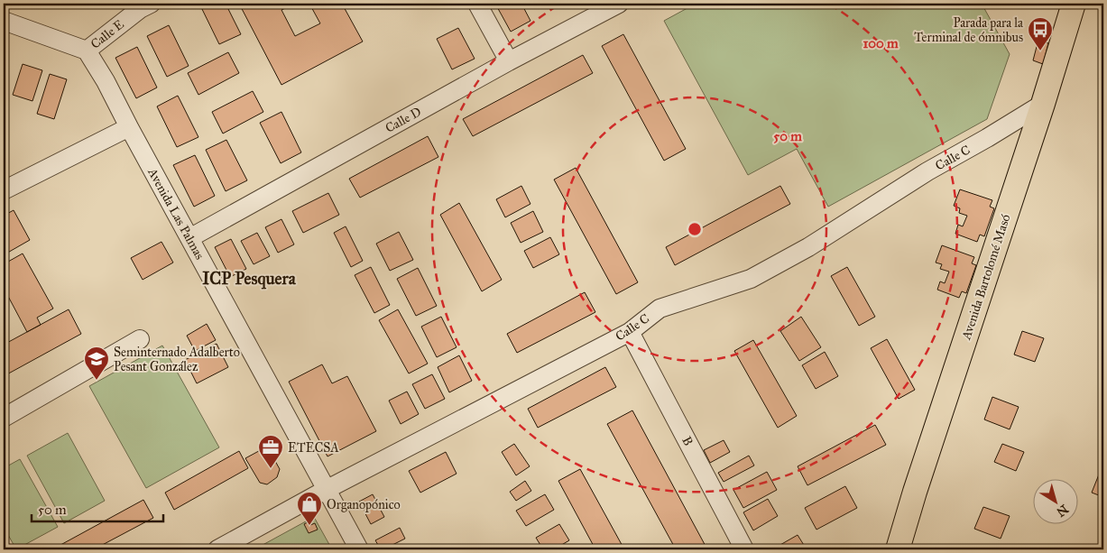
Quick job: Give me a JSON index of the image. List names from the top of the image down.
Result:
{
  "streets": {
    "main road": ["Avenida Bartolomé Masó"],
    "street": [
      "Calle E",
      "Calle D",
      "Calle C",
      "Avenida Las Palmas",
      "B"
    ]
  },
  "crossings": [
    ["Calle E", "Avenida Las Palmas"],
    ["Calle D", "Avenida Las Palmas"],
    ["Calle C", "Avenida Las Palmas"],
    ["Calle C", "Avenida Bartolomé Masó"],
    ["Calle C", "B"]
  ],
  "districts": ["ICP Pesquera"],
  "places": {
    "bus stop": ["Parada para la Terminal de ómnibus"],
    "school or university": ["Seminternado Adalberto Pesant González"],
    "office": ["ETECSA"],
    "shop": ["Organopónico"]
  },
  "scale_bar": "50 m",
  "north": "bottom right",
  "rings": ["100 m", "50 m"]
}
